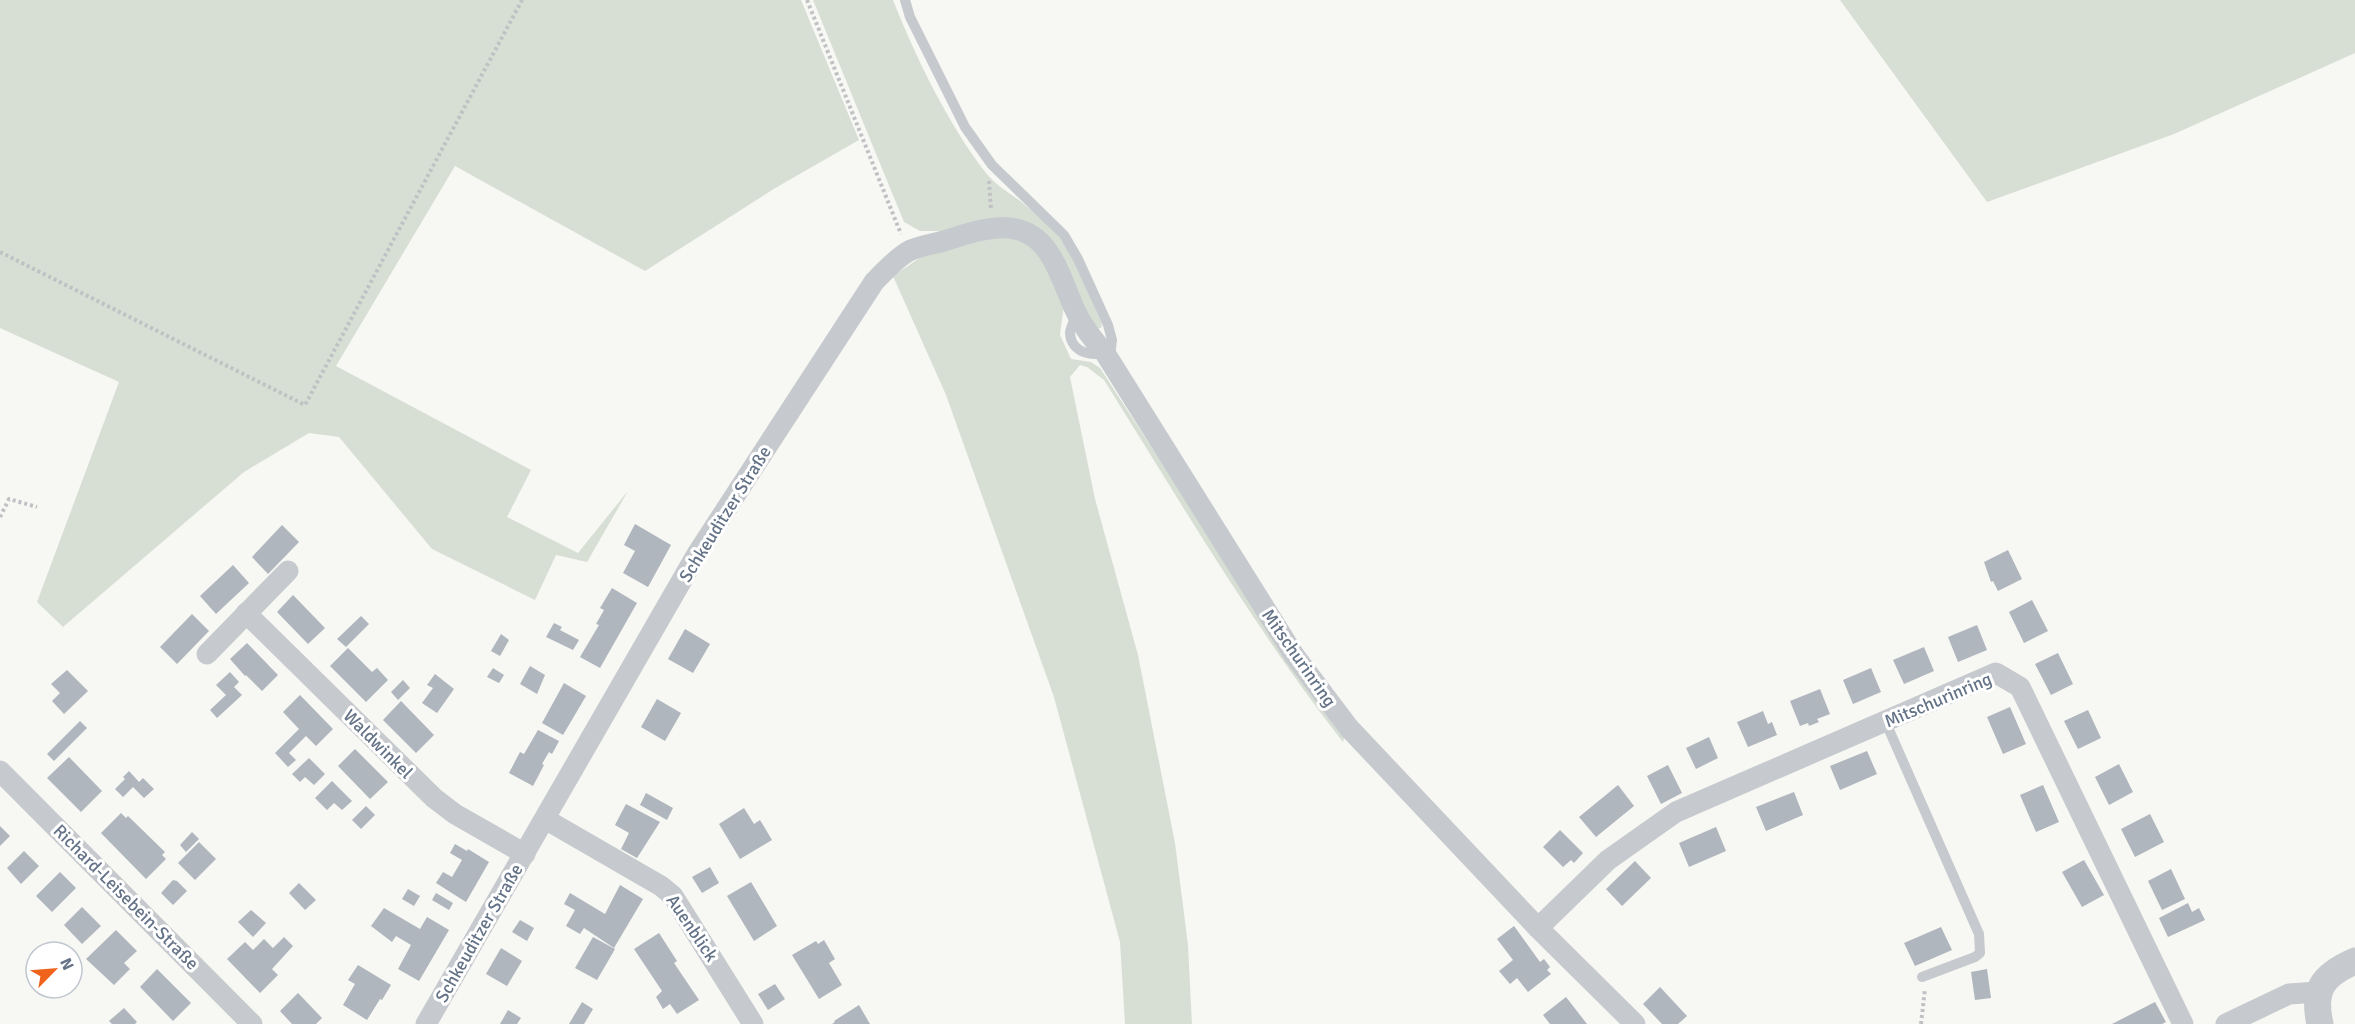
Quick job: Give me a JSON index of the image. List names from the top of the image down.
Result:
{
  "streets": {
    "street": [
      "Schkeuditzer Straße",
      "Mitschurinring",
      "Waldwinkel",
      "Richard-Leisebein-Straße",
      "Auenblick"
    ]
  },
  "crossings": [
    ["Schkeuditzer Straße", "Mitschurinring"],
    ["Schkeuditzer Straße", "Waldwinkel"],
    ["Schkeuditzer Straße", "Auenblick"]
  ],
  "north": "top right"
}
